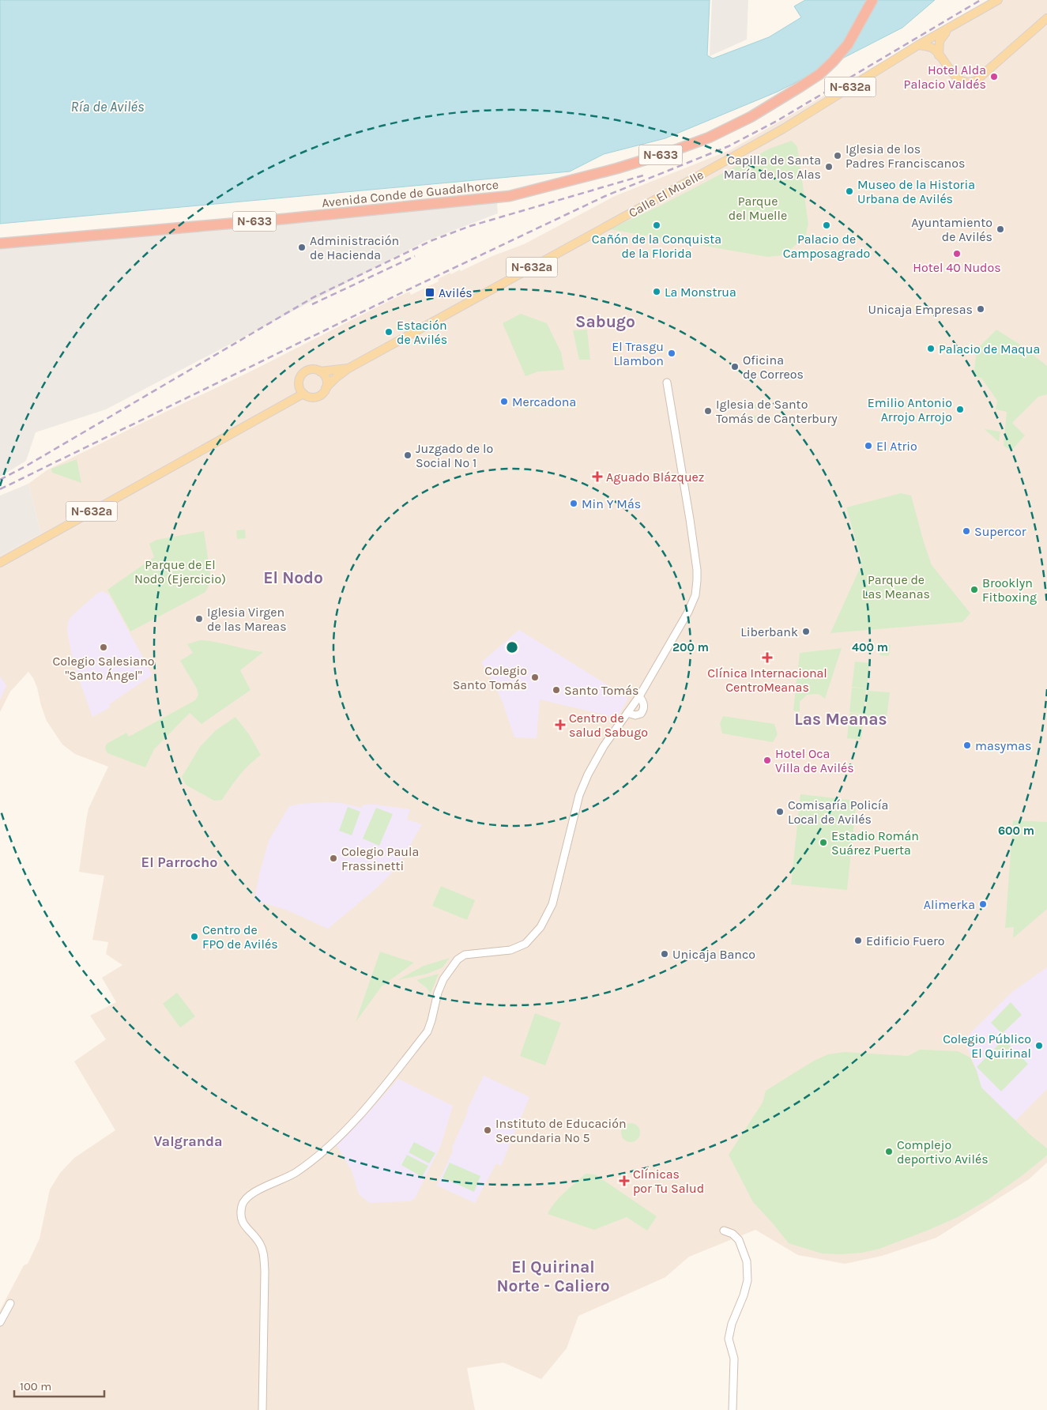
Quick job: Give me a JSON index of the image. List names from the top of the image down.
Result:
{
  "streets": {
    "highway": ["N-633", "Avenida Conde de Guadalhorce"],
    "main road": ["N-632a", "Calle El Muelle"]
  },
  "crossings": [
    ["N-632a", "Calle El Muelle"]
  ],
  "districts": [
    "Sabugo",
    "El Nodo",
    "Las Meanas",
    "El Parrocho",
    "Valgranda",
    "El Quirinal Norte - Caliero"
  ],
  "water": ["Ría de Avilés"],
  "parks": ["Parque del Muelle", "Parque de El Nodo (Ejercicio)", "Parque de Las Meanas"],
  "places": {
    "other": [
      "Hotel Alda Palacio Valdés",
      "Iglesia de los Padres Franciscanos",
      "Capilla de Santa María de los Alas",
      "Museo de la Historia Urbana de Avilés",
      "Cañón de la Conquista de la Florida",
      "Palacio de Camposagrado",
      "Ayuntamiento de Avilés",
      "Administración de Hacienda",
      "Hotel 40 Nudos",
      "La Monstrua",
      "Unicaja Empresas",
      "Estación de Avilés",
      "Palacio de Maqua",
      "El Trasgu Llambon",
      "Oficina de Correos",
      "Mercadona",
      "Emilio Antonio Arrojo Arrojo",
      "Iglesia de Santo Tomás de Canterbury",
      "El Atrio",
      "Juzgado de lo Social Nº 1",
      "Min Y Más",
      "Supercor",
      "Brooklyn Fitboxing",
      "Iglesia Virgen de las Mareas",
      "Liberbank",
      "Colegio Salesiano \"Santo Ángel\"",
      "Colegio Santo Tomás",
      "Santo Tomás",
      "masymas",
      "Hotel Oca Villa de Avilés",
      "Comisaría Policía Local de Avilés",
      "Estadio Román Suárez Puerta",
      "Colegio Paula Frassinetti",
      "Alimerka",
      "Centro de FPO de Avilés",
      "Edificio Fuero",
      "Unicaja Banco",
      "Colegio Público El Quirinal",
      "Instituto de Educación Secundaria Nº 5",
      "Complejo deportivo Avilés"
    ],
    "transit": ["Avilés"],
    "health": [
      "Aguado Blázquez",
      "Clínica Internacional CentroMeanas",
      "Centro de salud Sabugo",
      "Clínicas por Tu Salud"
    ]
  },
  "scale_bar": "100 m",
  "rings": ["200 m", "400 m", "600 m"]
}
